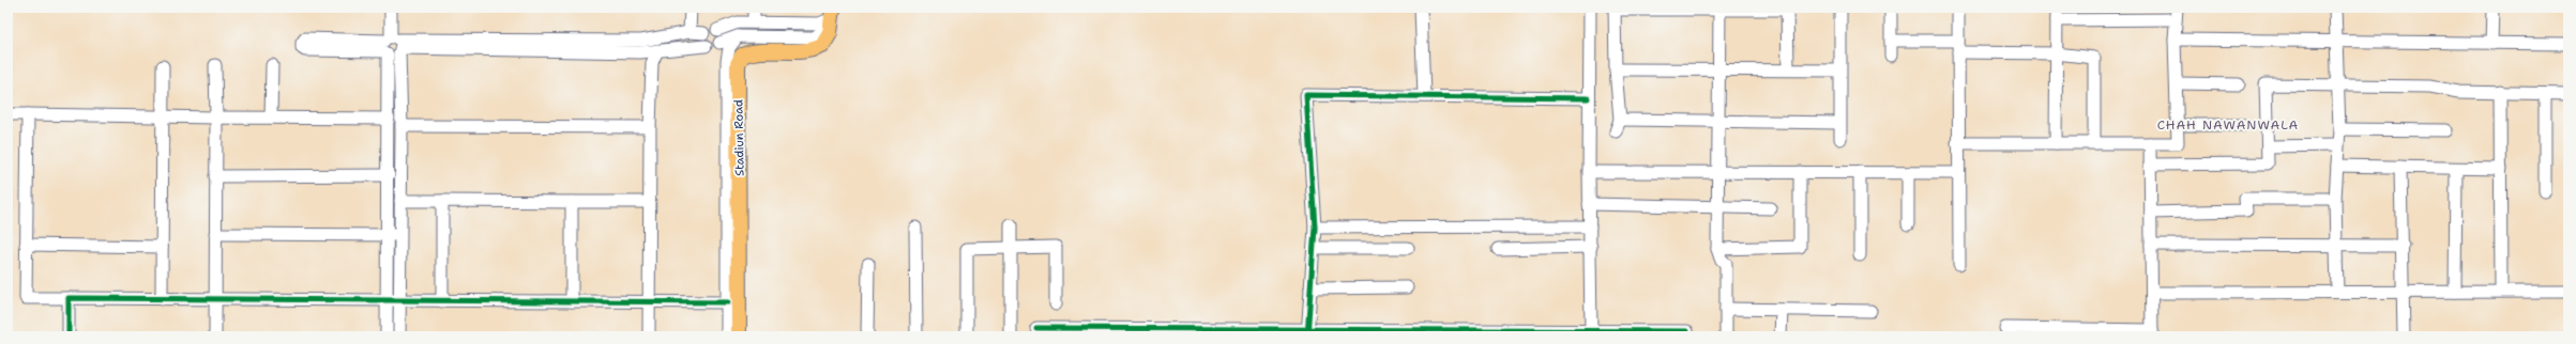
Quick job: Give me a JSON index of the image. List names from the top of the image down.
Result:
{
  "streets": {
    "main road": ["Stadiun Road"]
  },
  "districts": ["CHAH NAWANWALA"]
}
